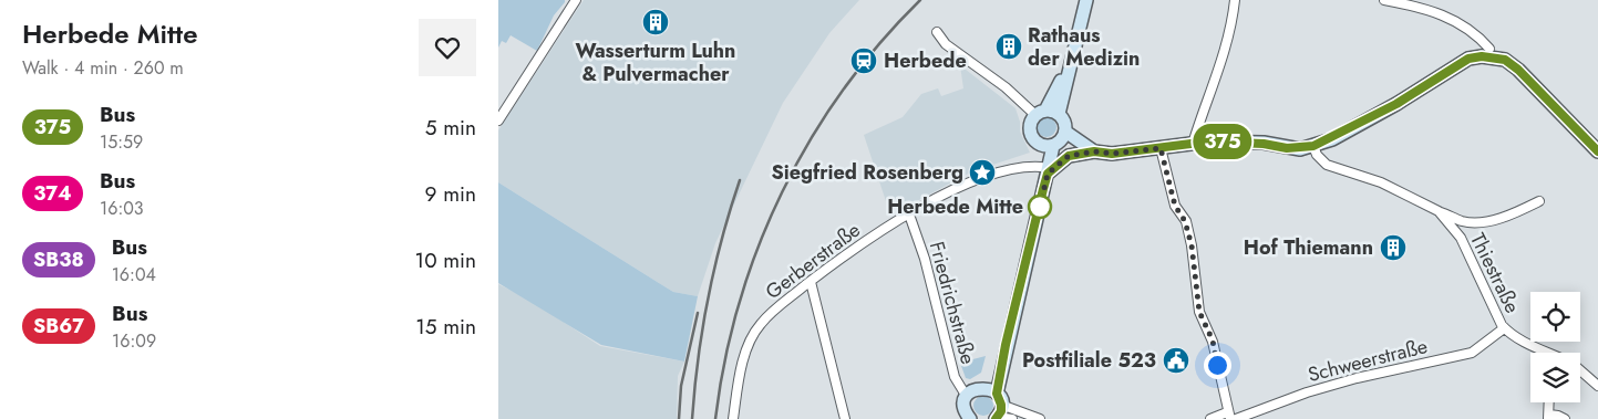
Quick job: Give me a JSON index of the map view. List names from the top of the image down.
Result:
{
  "streets": {
    "street": [
      "Gerberstraße",
      "Thiestraße",
      "Friedrichstraße",
      "Schweerstraße"
    ]
  },
  "crossings": [
    ["Gerberstraße", "Friedrichstraße"],
    ["Thiestraße", "Schweerstraße"]
  ],
  "places": {
    "building": ["Wasserturm Luhn & Pulvermacher", "Rathaus der Medizin", "Hof Thiemann"],
    "station": ["Herbede"],
    "place": ["Siegfried Rosenberg"],
    "other": ["Herbede Mitte"],
    "public building": ["Postfiliale 523"]
  },
  "lines": ["bus line 375"],
  "page": {
    "heading": ["Herbede Mitte", "Walk · 4 min · 260 m"],
    "on_map": "375",
    "list": [
      {
        "mark": "375",
        "name": "Bus",
        "note": "15:59",
        "value": "5 min"
      },
      {
        "mark": "374",
        "name": "Bus",
        "note": "16:03",
        "value": "9 min"
      },
      {
        "mark": "SB38",
        "name": "Bus",
        "note": "16:04",
        "value": "10 min"
      },
      {
        "mark": "SB67",
        "name": "Bus",
        "note": "16:09",
        "value": "15 min"
      }
    ]
  }
}
